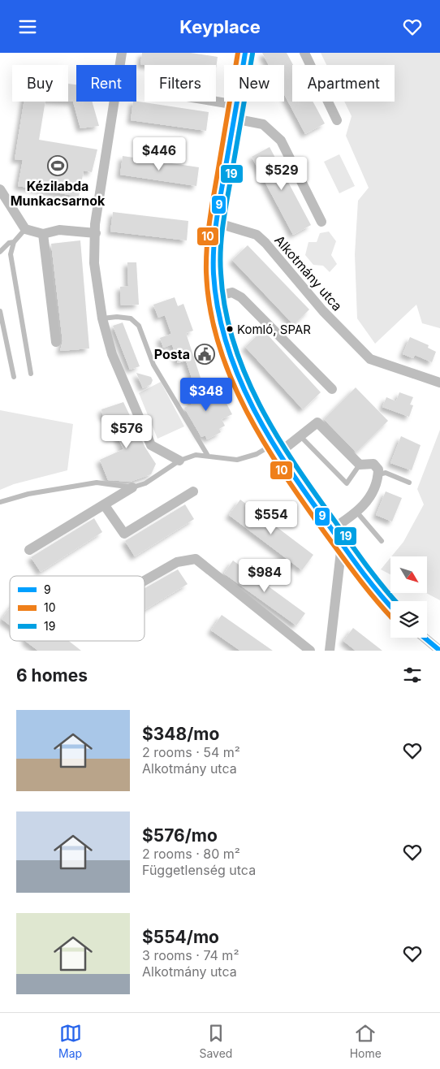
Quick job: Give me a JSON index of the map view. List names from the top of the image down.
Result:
{
  "streets": {
    "street": ["Alkotmány utca"]
  },
  "places": {
    "sports": ["Kézilabda Munkacsarnok"],
    "other": ["Komló, SPAR"],
    "public building": ["Posta"]
  },
  "lines": ["transit line 9", "transit line 10", "transit line 19"],
  "legend": ["9", "10", "19"],
  "north": "bottom right",
  "page": {
    "header": "Keyplace",
    "chip": [
      "Buy",
      "Rent",
      "Filters",
      "New",
      "Apartment"
    ],
    "price": [
      "$446",
      "$529",
      "$348",
      "$576",
      "$554",
      "$984"
    ],
    "heading": "6 homes",
    "list": [
      {
        "name": "$348/mo",
        "note": "2 rooms · 54 m² · Alkotmány utca"
      },
      {
        "name": "$576/mo",
        "note": "2 rooms · 80 m² · Függetlenség utca"
      },
      {
        "name": "$554/mo",
        "note": "3 rooms · 74 m² · Alkotmány utca"
      }
    ],
    "tabs": ["Map", "Saved", "Home"]
  }
}
